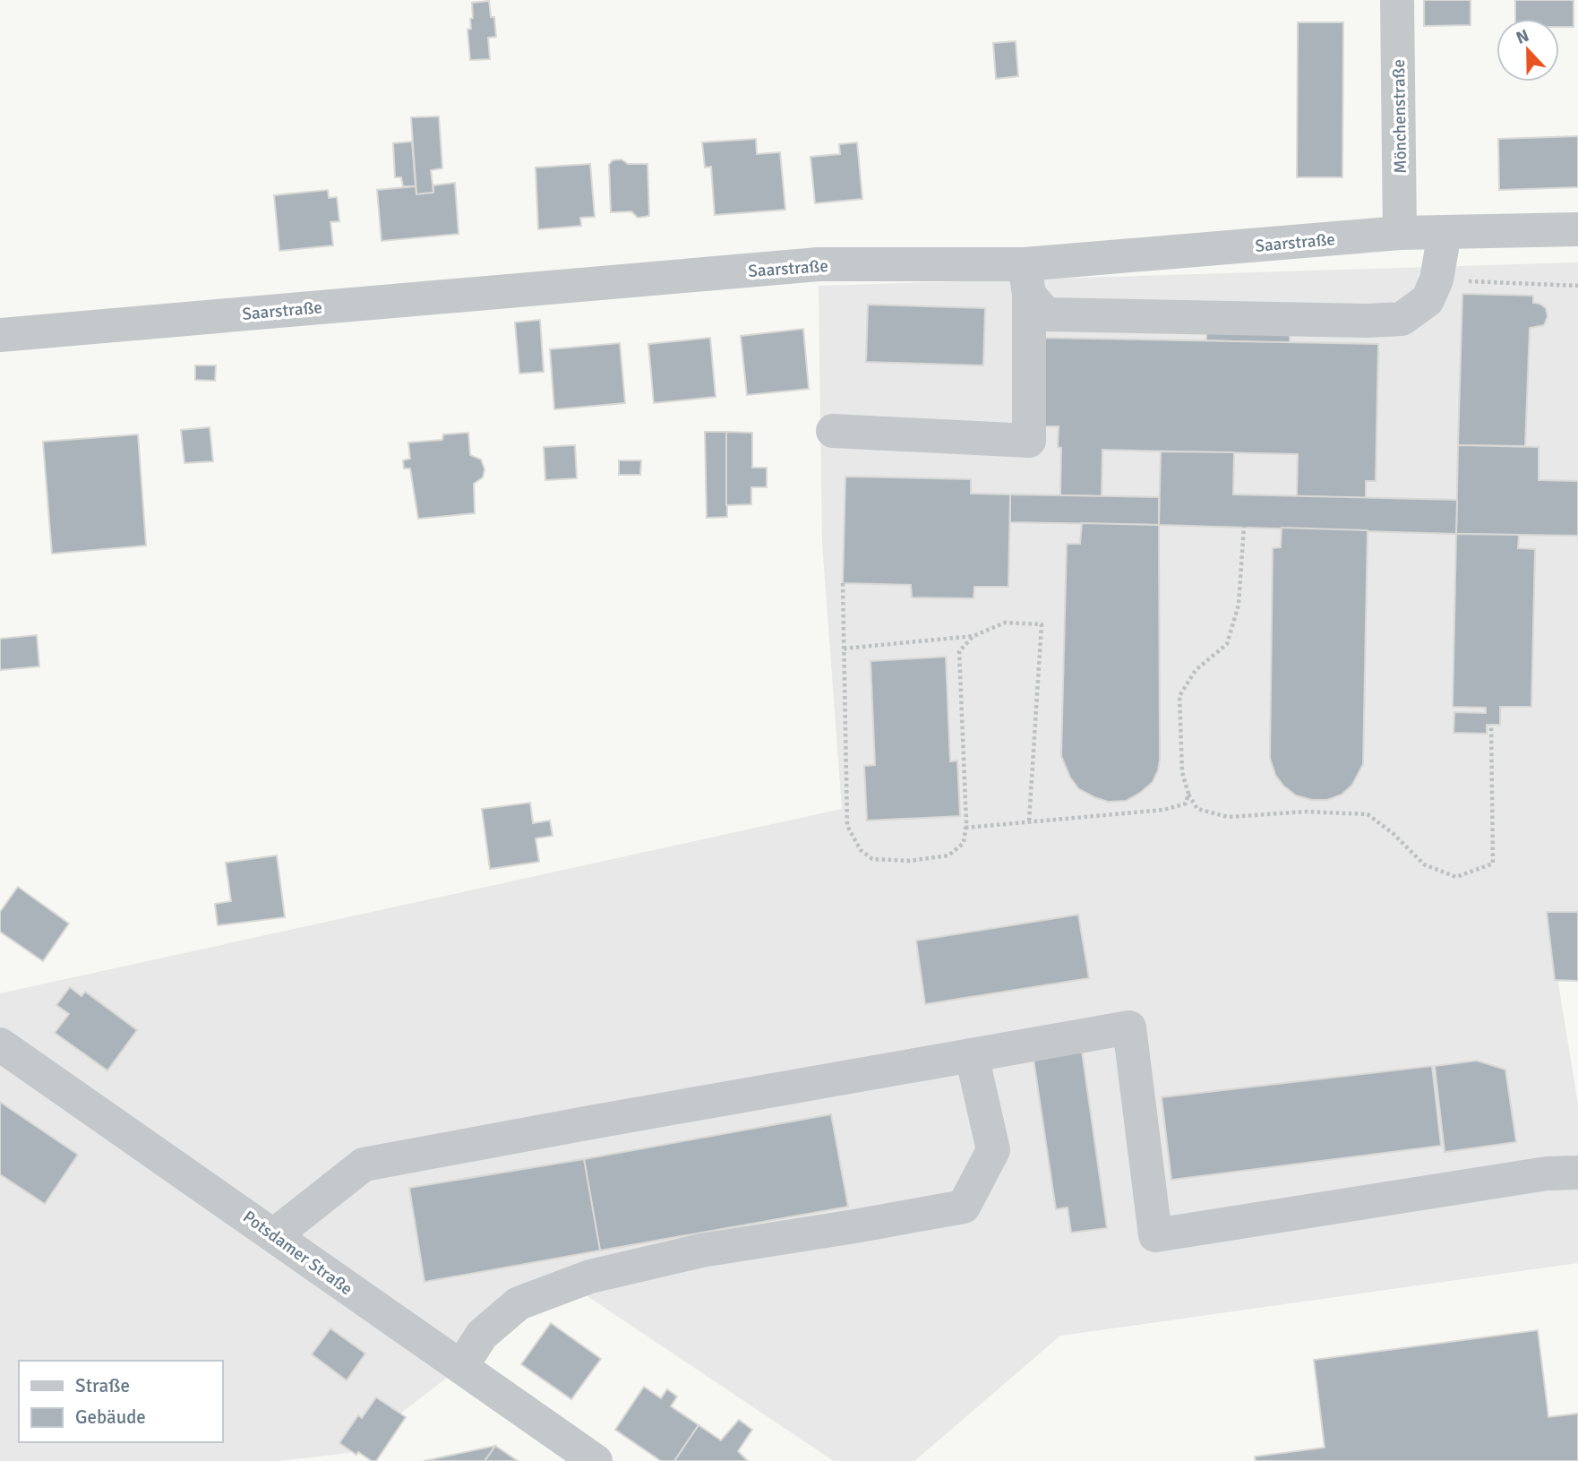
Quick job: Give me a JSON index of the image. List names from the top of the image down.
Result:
{
  "streets": {
    "street": ["Mönchenstraße", "Saarstraße", "Potsdamer Straße"]
  },
  "crossings": [
    ["Mönchenstraße", "Saarstraße"]
  ],
  "legend": ["Straße", "Gebäude"],
  "north": "top"
}
